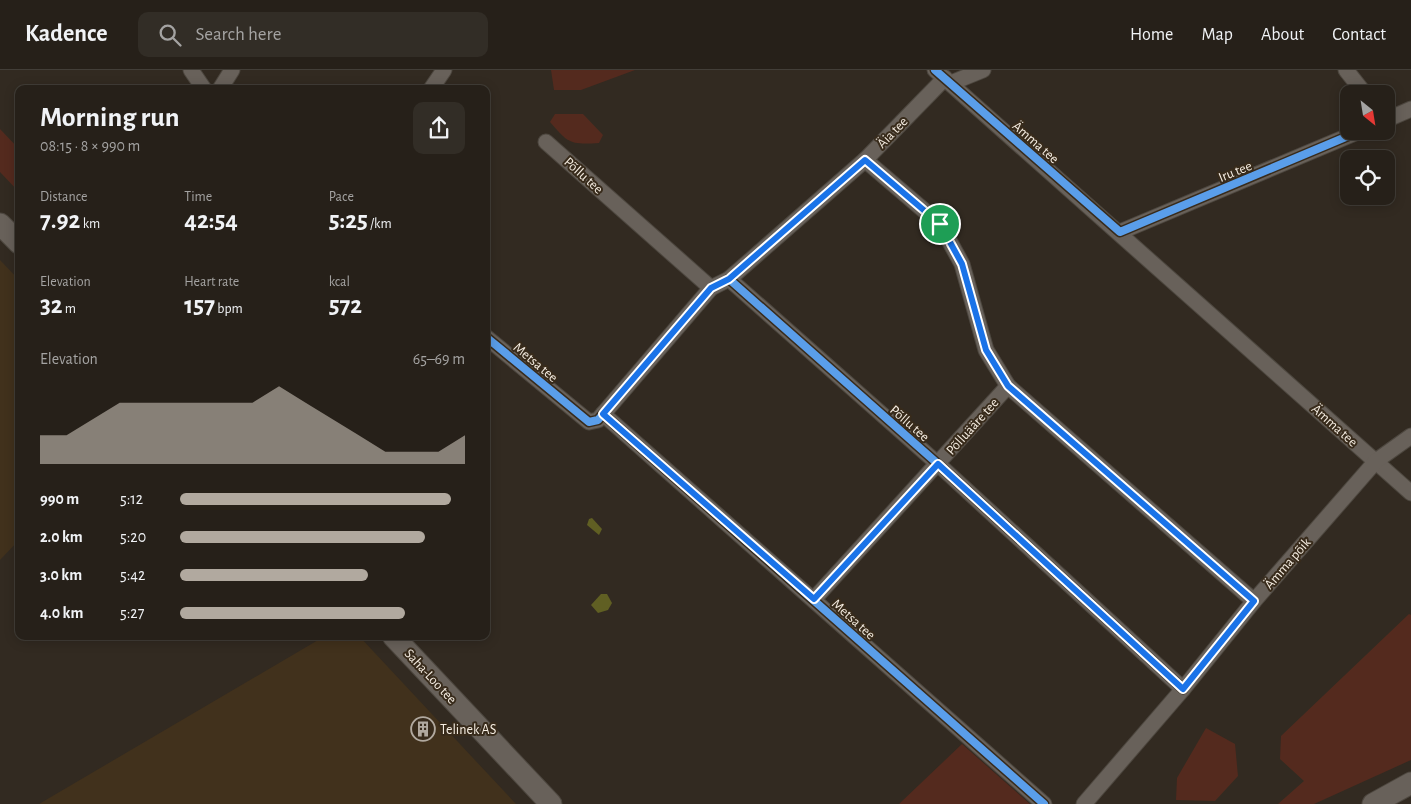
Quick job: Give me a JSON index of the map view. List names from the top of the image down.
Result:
{
  "streets": {
    "main road": ["Saha-Loo tee"],
    "street": [
      "Äia tee",
      "Ämma tee",
      "Iru tee",
      "Põllu tee",
      "Metsa tee",
      "Põlluääre tee",
      "Ämma põik"
    ]
  },
  "crossings": [
    ["Äia tee", "Ämma tee"],
    ["Äia tee", "Põllu tee"],
    ["Äia tee", "Metsa tee"],
    ["Äia tee", "Põlluääre tee"],
    ["Ämma tee", "Iru tee"],
    ["Ämma tee", "Ämma põik"],
    ["Põllu tee", "Põlluääre tee"],
    ["Põllu tee", "Ämma põik"],
    ["Metsa tee", "Põlluääre tee"],
    ["Põlluääre tee", "Ämma põik"]
  ],
  "places": {
    "building": ["Telinek AS"]
  },
  "north": "bottom right",
  "page": {
    "header": "Kadence",
    "search": "Search here",
    "nav": [
      "Home",
      "Map",
      "About",
      "Contact"
    ],
    "heading": ["Morning run", "08:15 · 8 × 990 m"],
    "stats": [
      ["Distance", "7.92 km"],
      ["Time", "42:54"],
      ["Pace", "5:25 /km"],
      ["Elevation", "32 m"],
      ["Heart rate", "157 bpm"],
      ["kcal", "572"]
    ],
    "chart": ["Elevation", "65–69 m"],
    "list": [
      {
        "name": "990 m",
        "note": "5:12"
      },
      {
        "name": "2.0 km",
        "note": "5:20"
      },
      {
        "name": "3.0 km",
        "note": "5:42"
      },
      {
        "name": "4.0 km",
        "note": "5:27"
      }
    ]
  }
}
